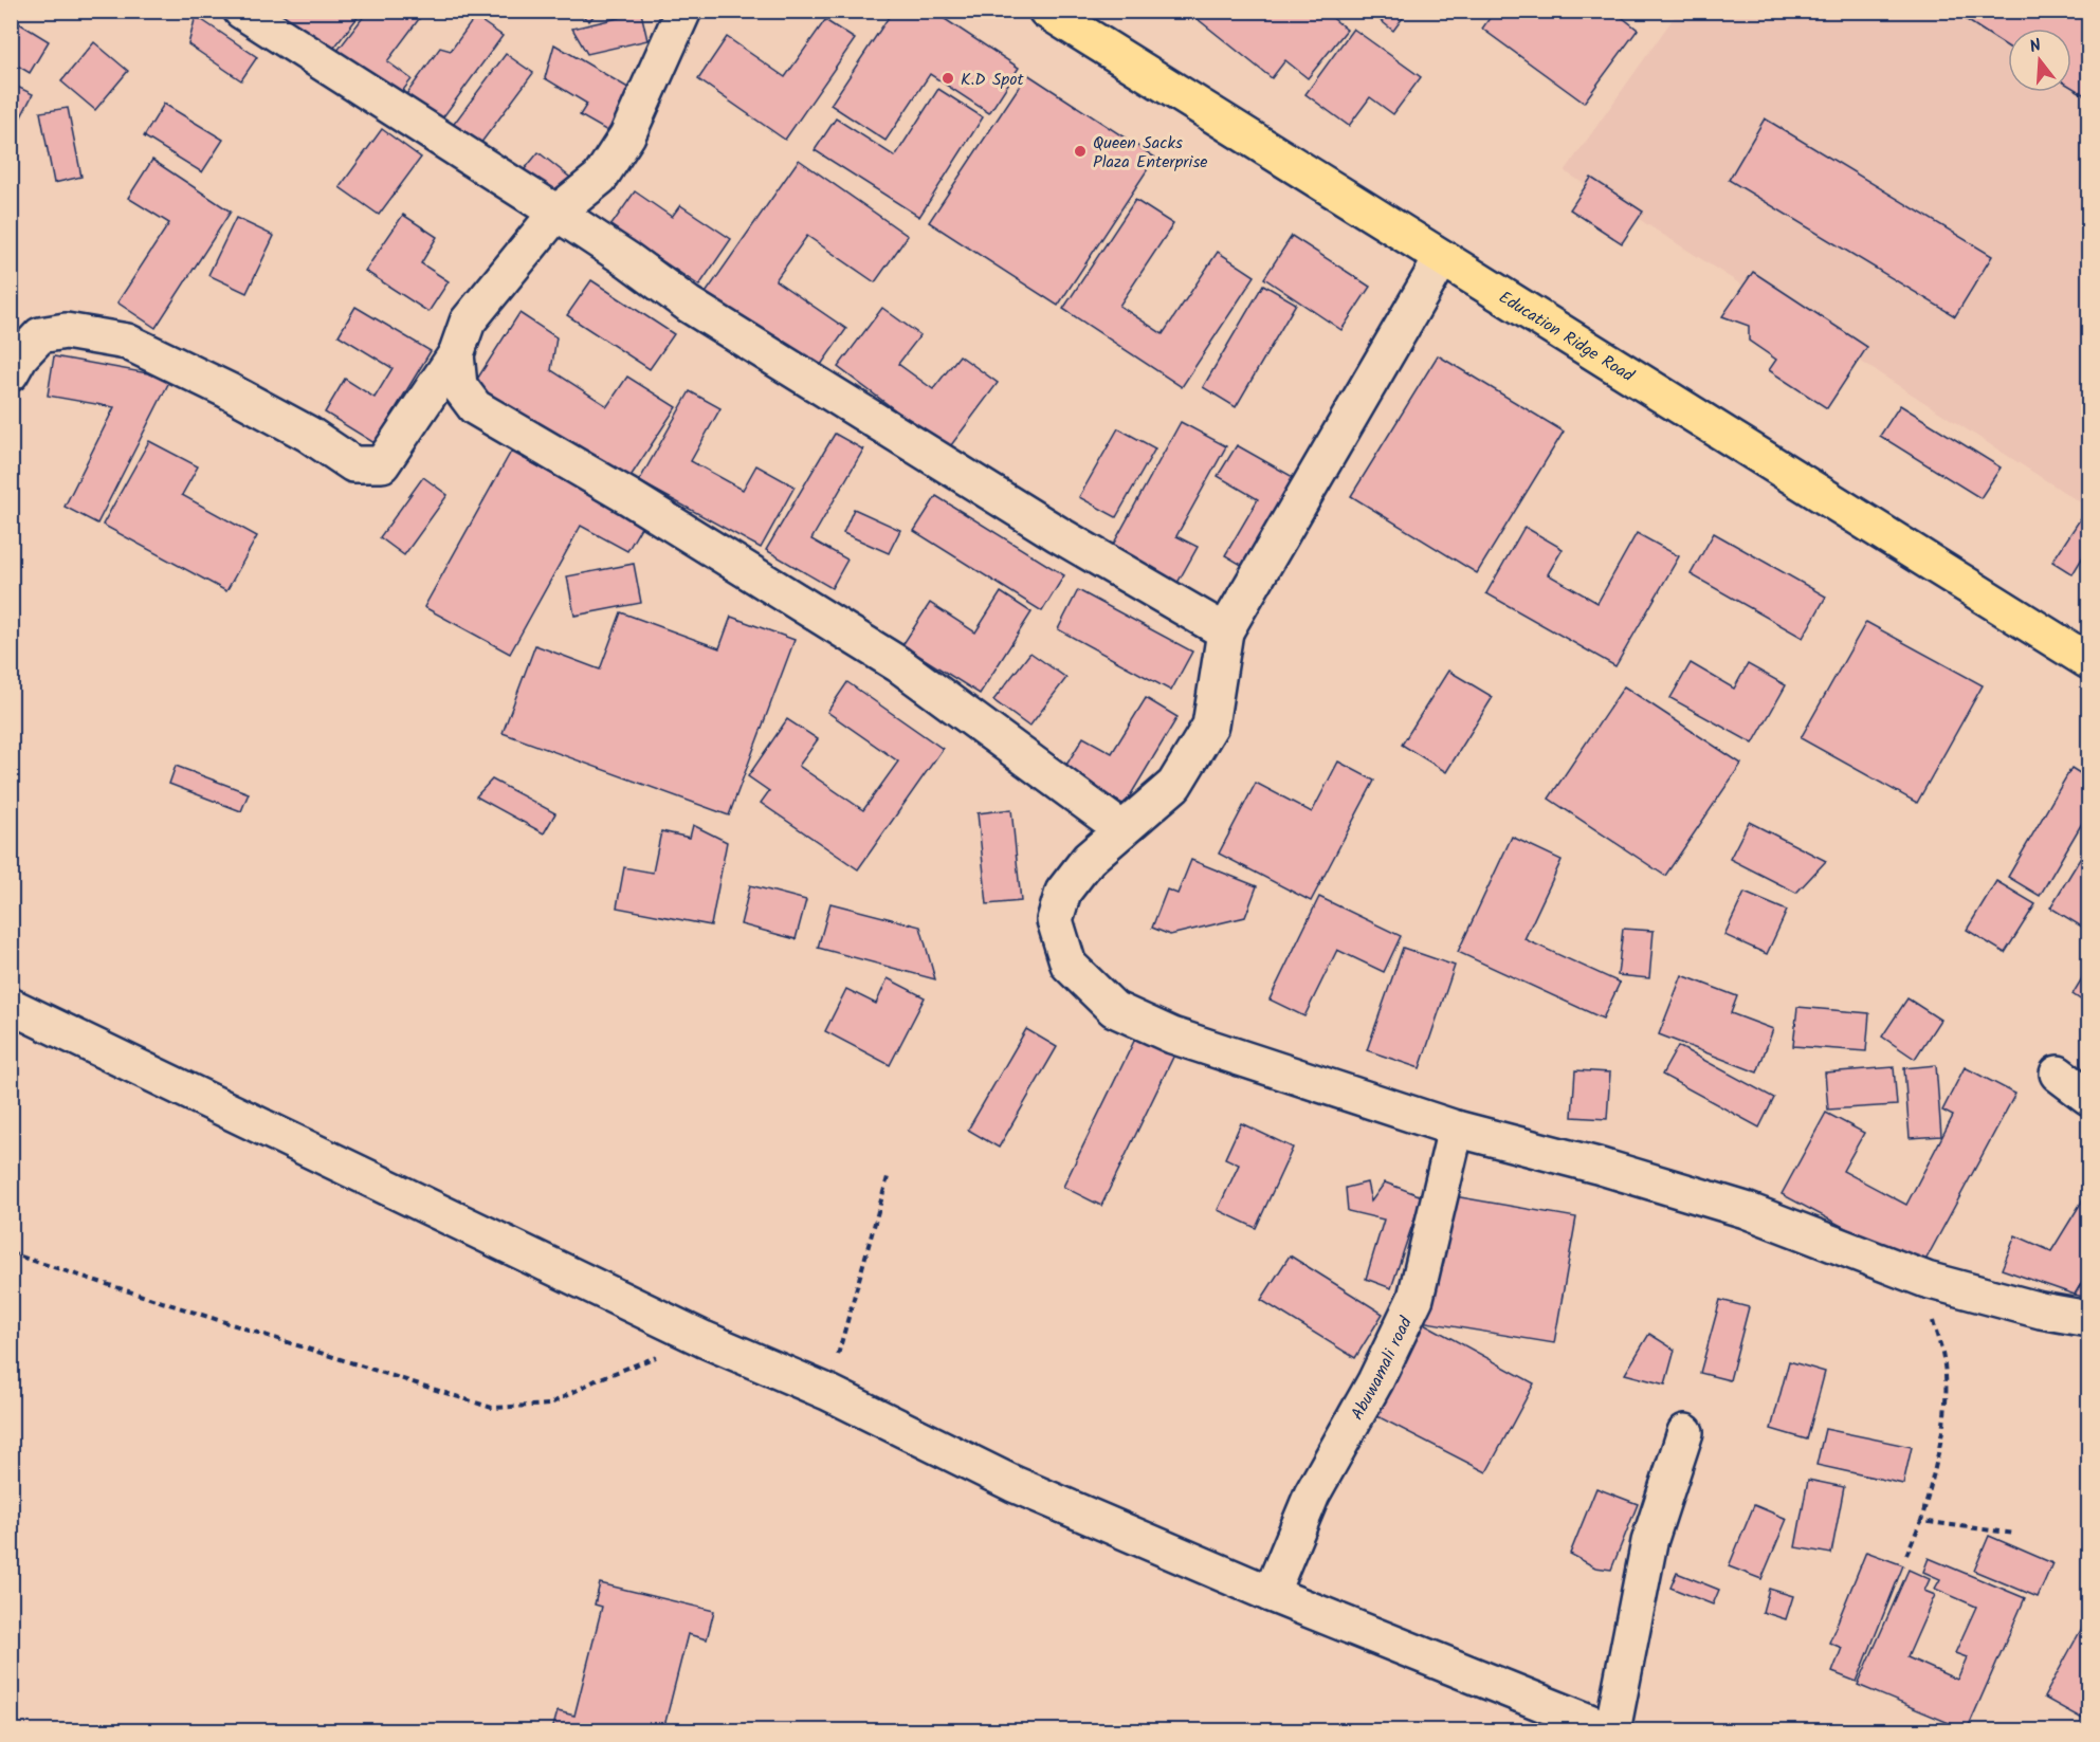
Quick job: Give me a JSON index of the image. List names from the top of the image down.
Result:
{
  "streets": {
    "main road": ["Education Ridge Road"],
    "street": ["Abuwamali road"]
  },
  "places": ["K.D Spot", "Queen Sacks Plaza Enterprise"],
  "north": "top"
}
